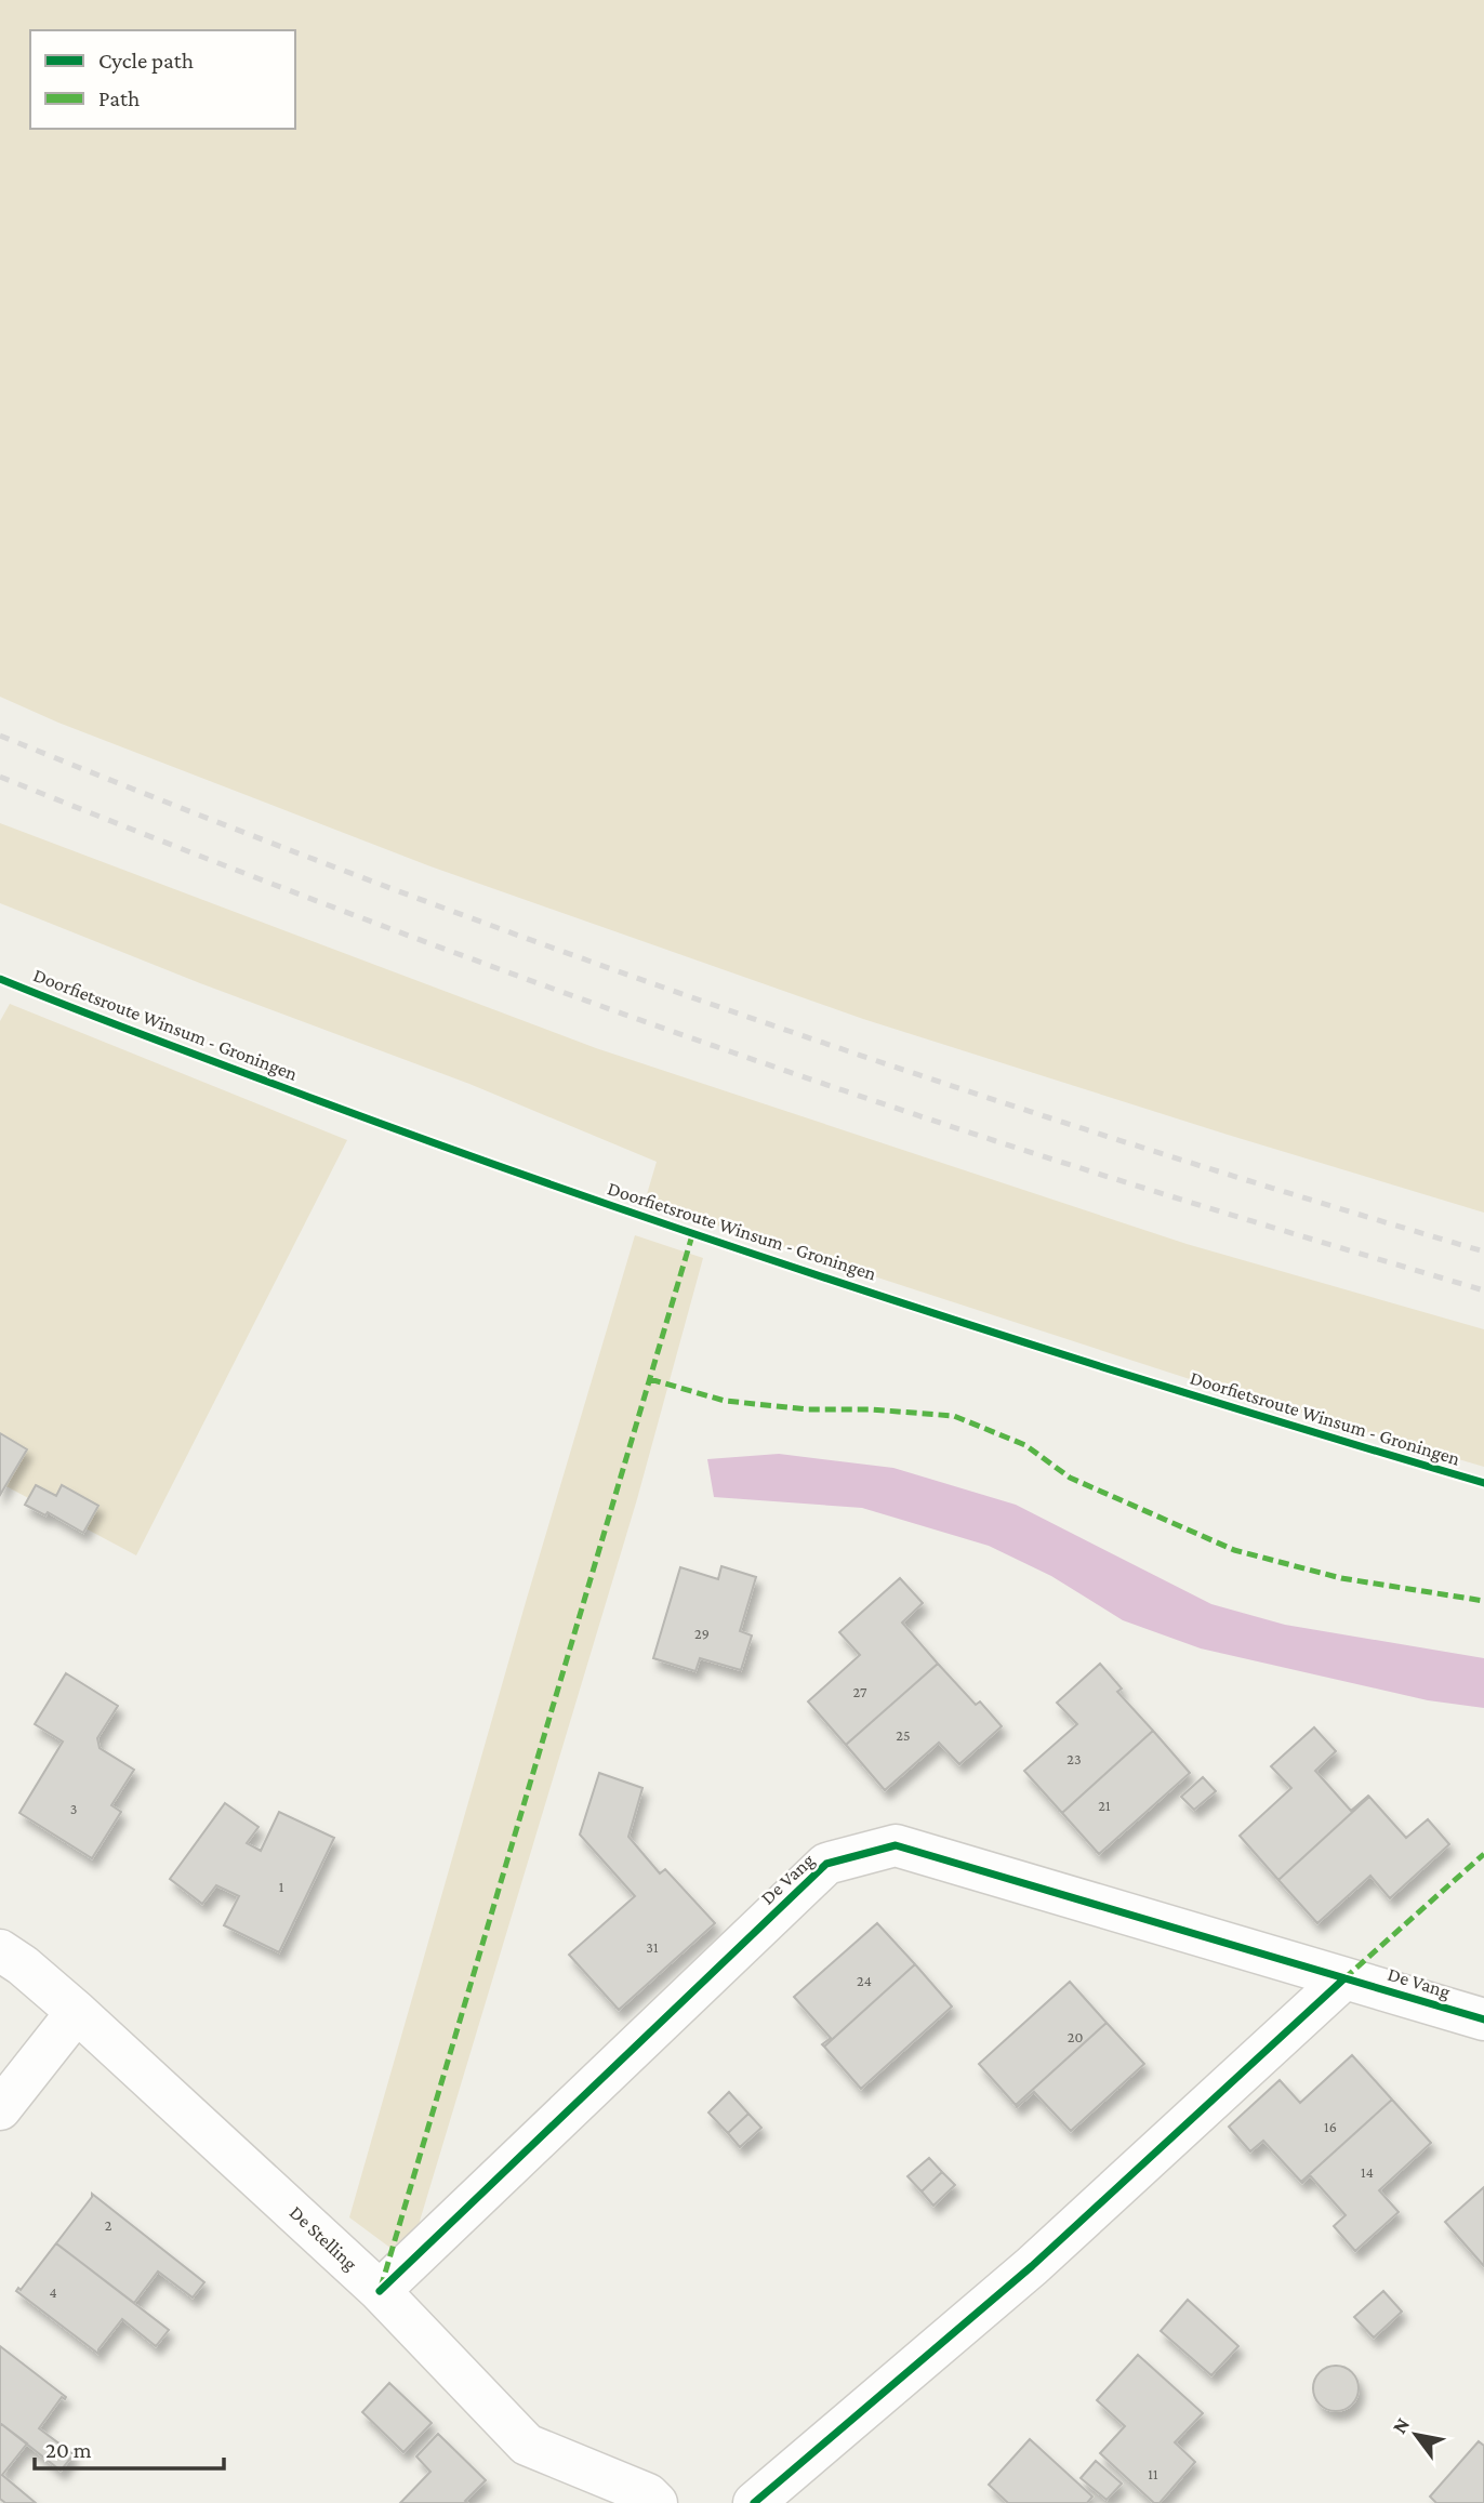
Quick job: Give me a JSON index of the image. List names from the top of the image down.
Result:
{
  "streets": {
    "street": ["De Vang", "De Stelling"],
    "cycle path": ["Doorfietsroute Winsum - Groningen"]
  },
  "crossings": [
    ["De Vang", "De Stelling"]
  ],
  "house_numbers": [
    "29",
    "27",
    "25",
    "23",
    "21",
    "3",
    "1",
    "31",
    "24",
    "20",
    "16",
    "14",
    "2",
    "4",
    "11"
  ],
  "legend": ["Cycle path", "Path"],
  "scale_bar": "20 m",
  "north": "top left"
}
